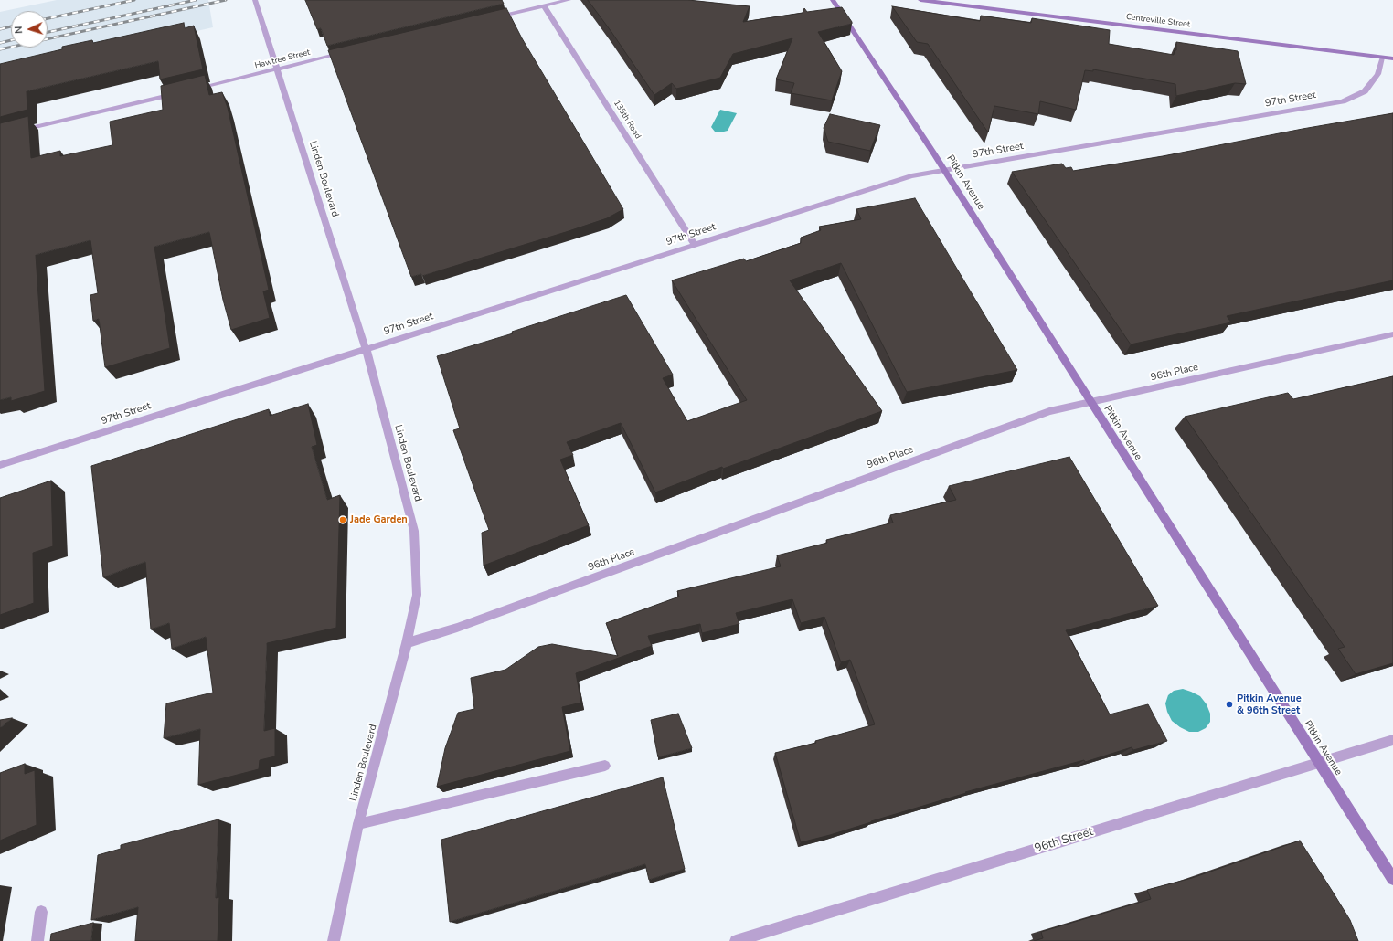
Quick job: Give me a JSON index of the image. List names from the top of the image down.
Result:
{
  "streets": {
    "street": [
      "Centreville Street",
      "Hawtree Street",
      "97th Street",
      "135th Road",
      "Linden Boulevard",
      "Pitkin Avenue",
      "96th Place",
      "96th Street"
    ]
  },
  "crossings": [
    ["Centreville Street", "97th Street"],
    ["Hawtree Street", "Linden Boulevard"],
    ["97th Street", "135th Road"],
    ["97th Street", "Linden Boulevard"],
    ["97th Street", "Pitkin Avenue"],
    ["Linden Boulevard", "96th Place"],
    ["Pitkin Avenue", "96th Place"],
    ["Pitkin Avenue", "96th Street"]
  ],
  "places": ["Jade Garden", "Pitkin Avenue & 96th Street"],
  "north": "left"
}
